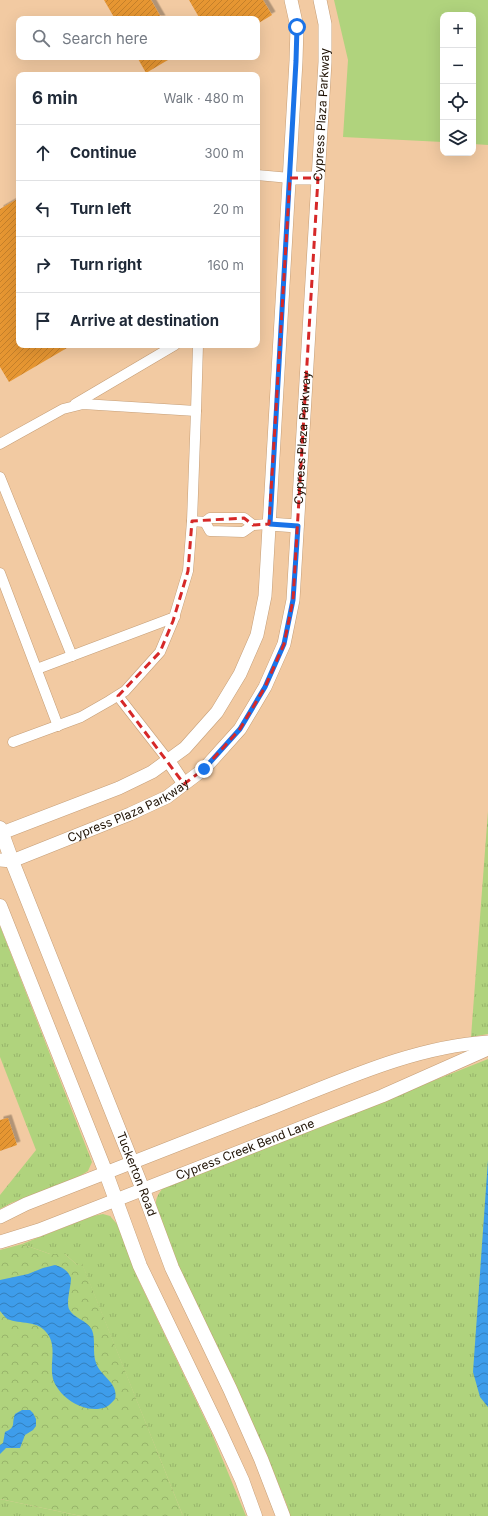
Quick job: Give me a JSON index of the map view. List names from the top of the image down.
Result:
{
  "streets": {
    "main road": ["Tuckerton Road"],
    "street": ["Cypress Plaza Parkway", "Cypress Creek Bend Lane"]
  },
  "crossings": [
    ["Cypress Plaza Parkway", "Tuckerton Road"],
    ["Cypress Creek Bend Lane", "Tuckerton Road"]
  ],
  "page": {
    "map_buttons": ["+", "−"],
    "search": "Search here",
    "heading": ["6 min", "Walk · 480 m"],
    "list": [
      ["Continue", "300 m"],
      ["Turn left", "20 m"],
      ["Turn right", "160 m"],
      "Arrive at destination"
    ]
  }
}
